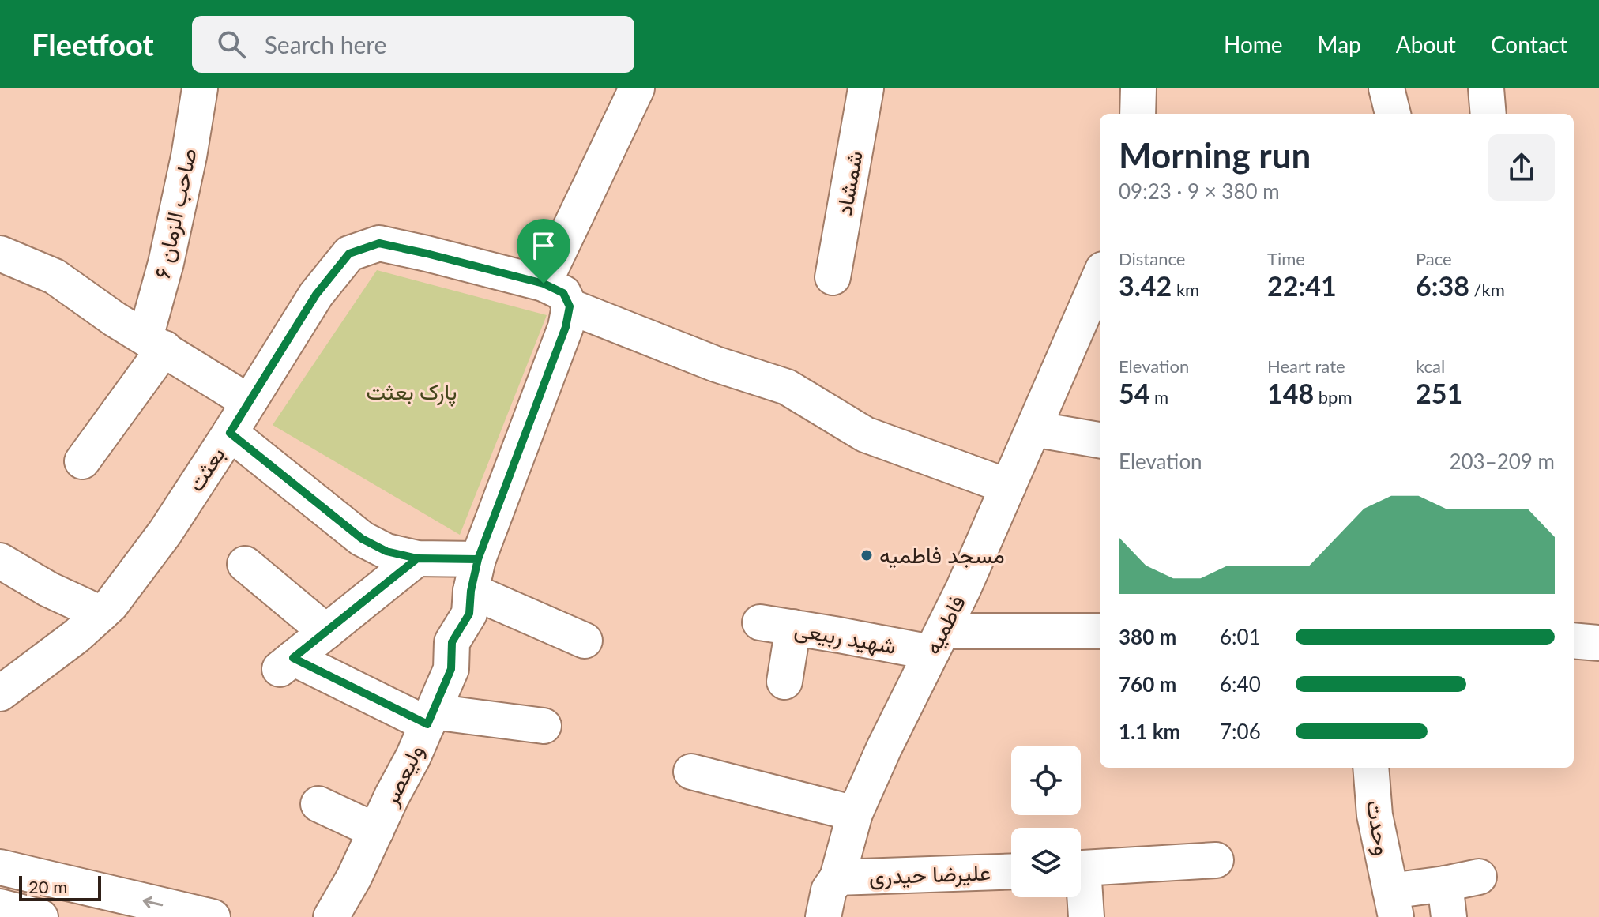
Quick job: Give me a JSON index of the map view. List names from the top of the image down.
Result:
{
  "streets": {
    "street": [
      "شمشاد",
      "صاحب الزمان ۶",
      "بعثت",
      "فاطمیه",
      "شهید ربیعی",
      "ولیعصر",
      "وحدت",
      "علیرضا حیدری"
    ]
  },
  "crossings": [
    ["فاطمیه", "شهید ربیعی"],
    ["فاطمیه", "علیرضا حیدری"]
  ],
  "parks": ["پارک بعثت"],
  "places": ["مسجد فاطمیه"],
  "scale_bar": "20 m",
  "page": {
    "header": "Fleetfoot",
    "search": "Search here",
    "nav": [
      "Home",
      "Map",
      "About",
      "Contact"
    ],
    "heading": ["Morning run", "09:23 · 9 × 380 m"],
    "stats": [
      ["Distance", "3.42 km"],
      ["Time", "22:41"],
      ["Pace", "6:38 /km"],
      ["Elevation", "54 m"],
      ["Heart rate", "148 bpm"],
      ["kcal", "251"]
    ],
    "chart": ["Elevation", "203–209 m"],
    "list": [
      {
        "name": "380 m",
        "note": "6:01"
      },
      {
        "name": "760 m",
        "note": "6:40"
      },
      {
        "name": "1.1 km",
        "note": "7:06"
      }
    ],
    "scale": "20 m"
  }
}
